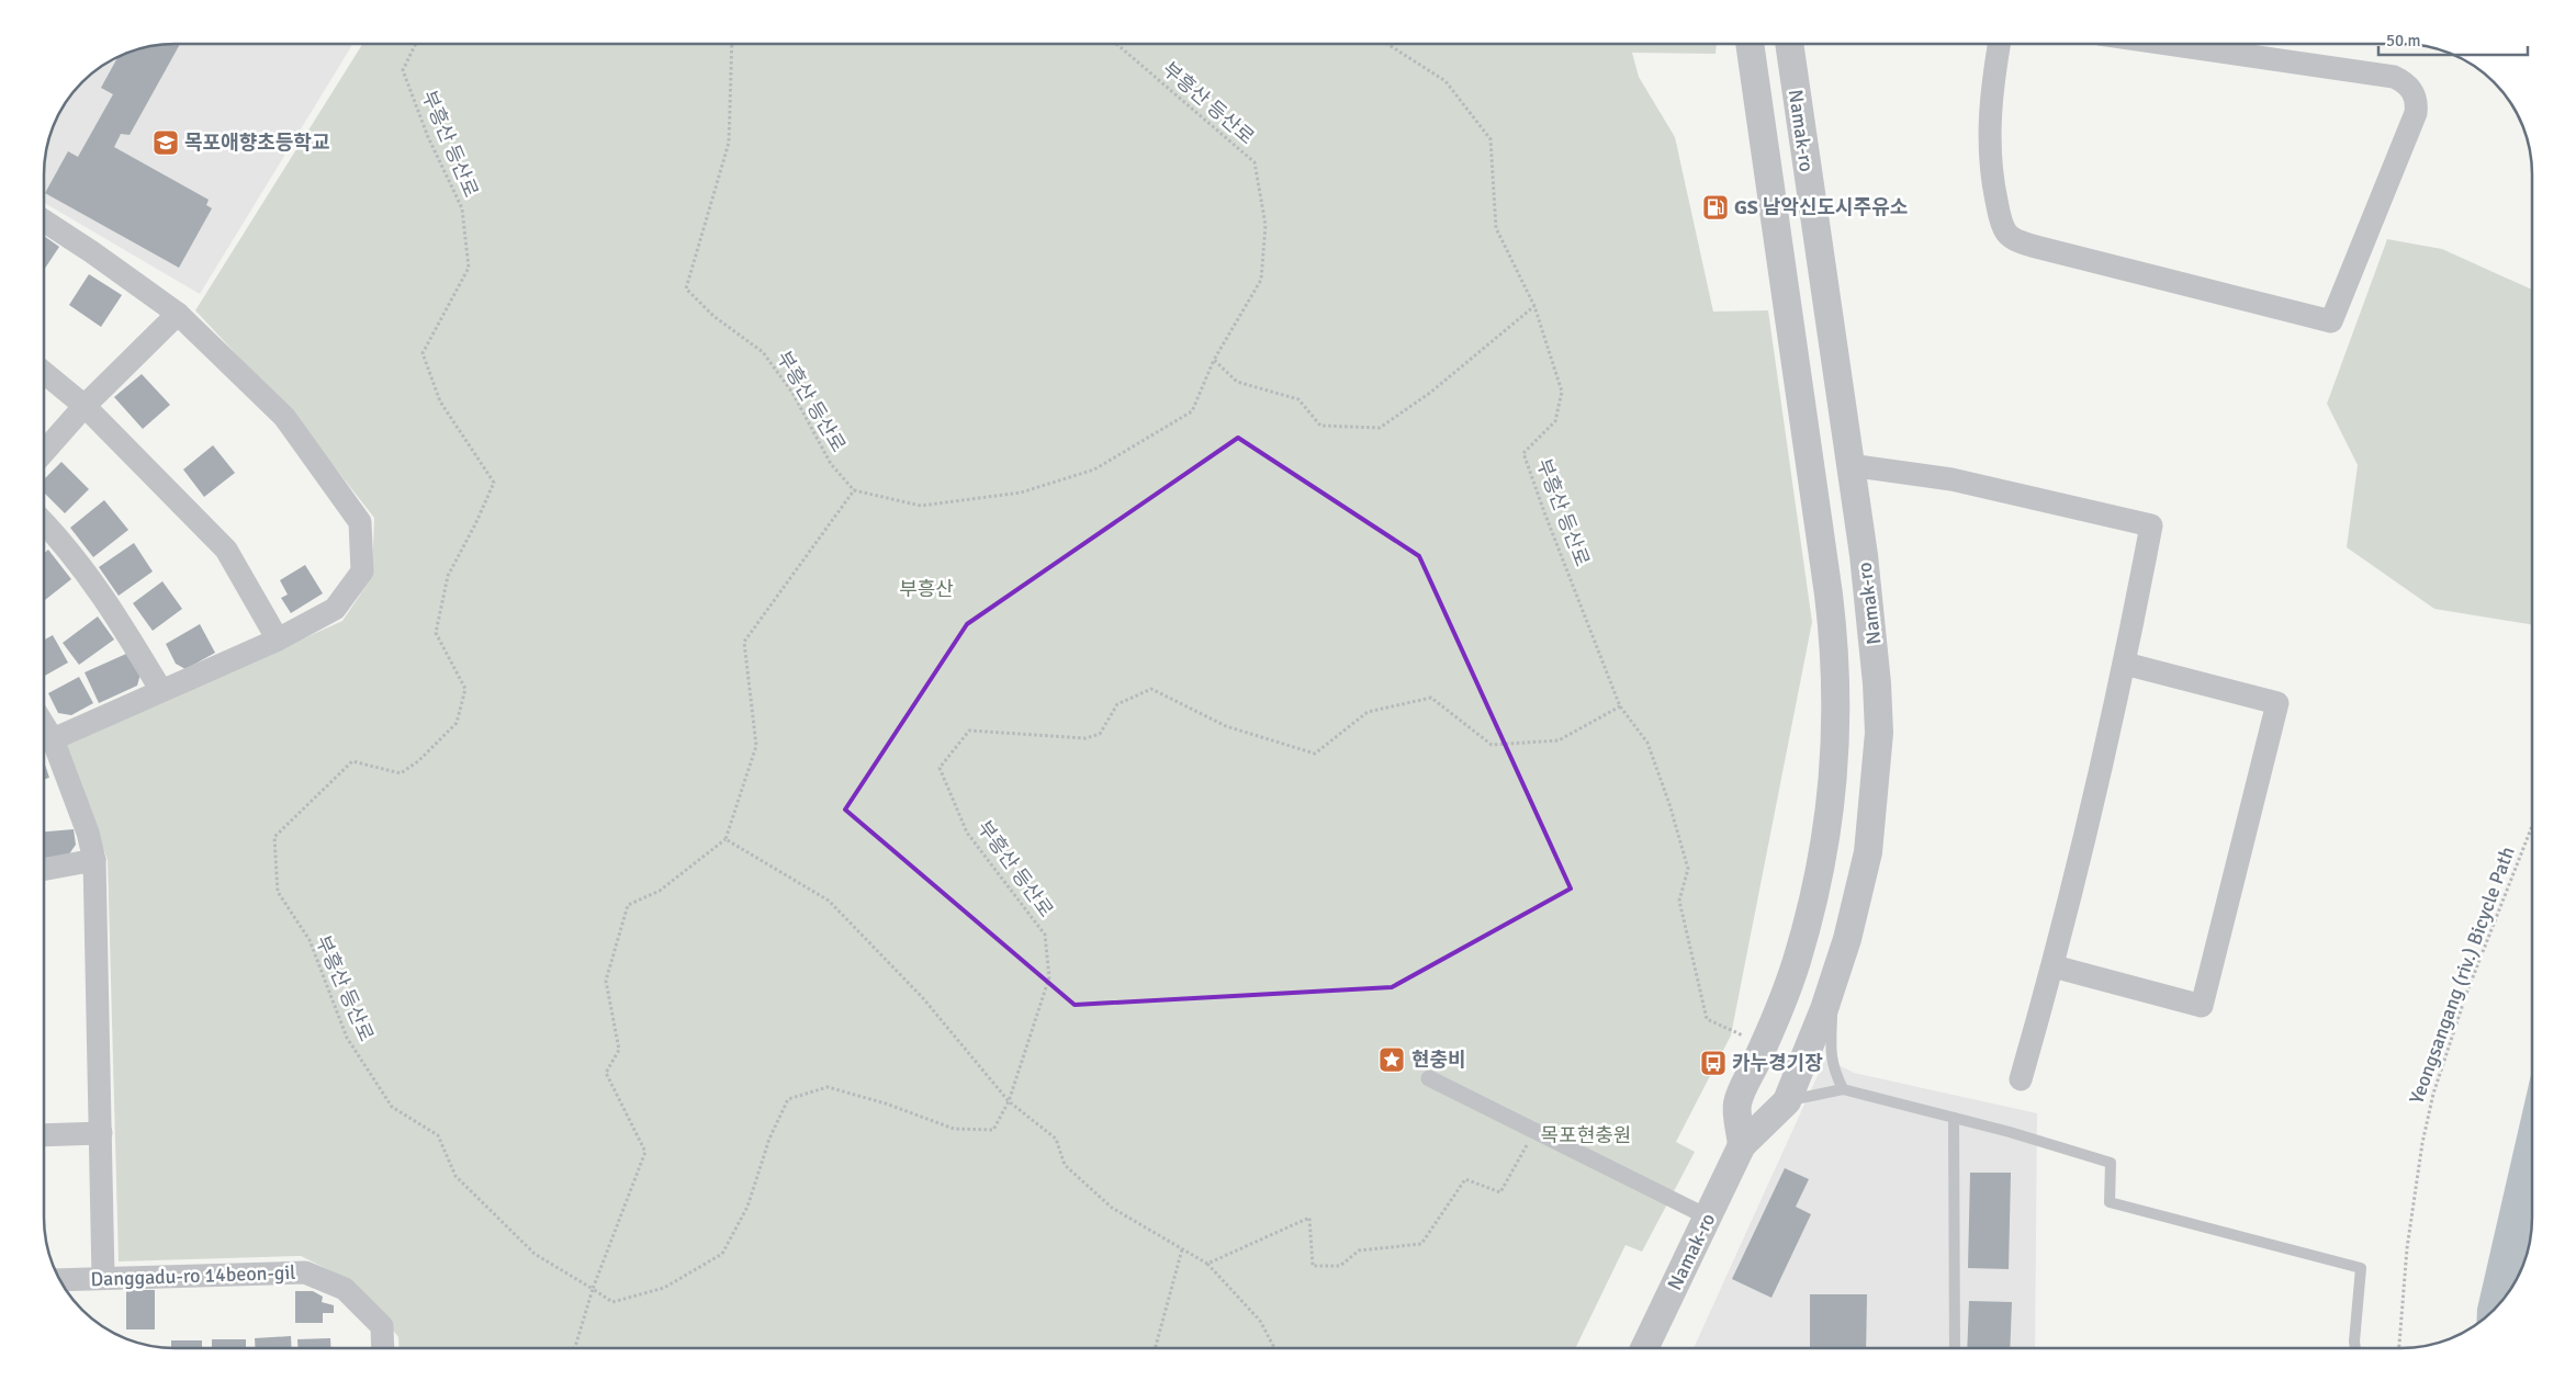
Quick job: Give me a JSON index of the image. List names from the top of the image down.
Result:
{
  "streets": {
    "street": ["Namak-ro", "Danggadu-ro 14beon-gil"],
    "path": ["부흥산 등산로", "Yeongsangang (riv.) Bicycle Path"]
  },
  "crossings": [
    ["부흥산 등산로", "Namak-ro"]
  ],
  "parks": ["부흥산", "목포현충원"],
  "places": {
    "school or university": ["목포애향초등학교"],
    "fuel station": ["GS 남악신도시주유소"],
    "place": ["현충비"],
    "bus stop": ["카누경기장"]
  },
  "scale_bar": "50 m"
}
